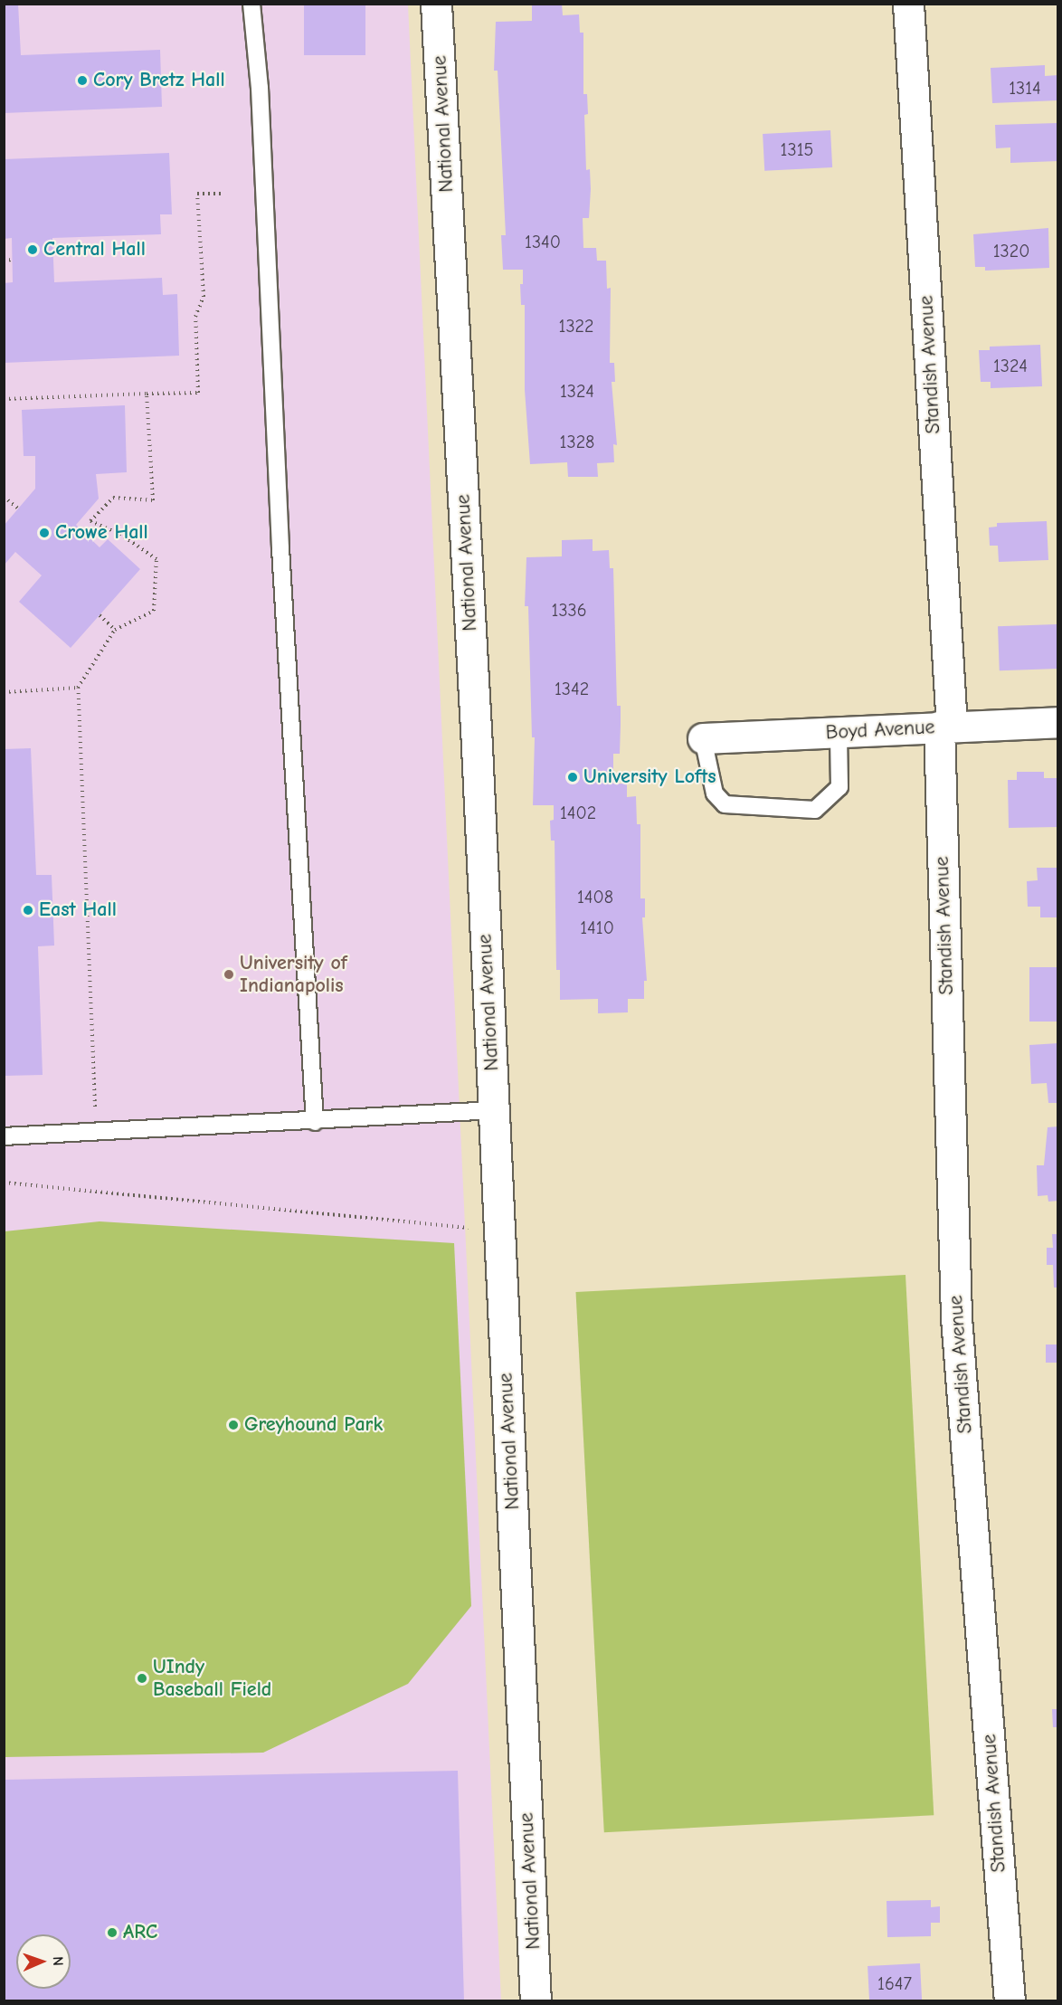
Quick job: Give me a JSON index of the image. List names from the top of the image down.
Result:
{
  "streets": {
    "street": ["National Avenue", "Standish Avenue", "Boyd Avenue"]
  },
  "crossings": [
    ["Standish Avenue", "Boyd Avenue"]
  ],
  "places": [
    "Cory Bretz Hall",
    "Central Hall",
    "Crowe Hall",
    "University Lofts",
    "East Hall",
    "University of Indianapolis",
    "Greyhound Park",
    "UIndy Baseball Field",
    "ARC"
  ],
  "house_numbers": [
    "1314",
    "1315",
    "1340",
    "1320",
    "1322",
    "1324",
    "1324",
    "1328",
    "1336",
    "1342",
    "1402",
    "1408",
    "1410",
    "1647"
  ],
  "north": "right"
}
